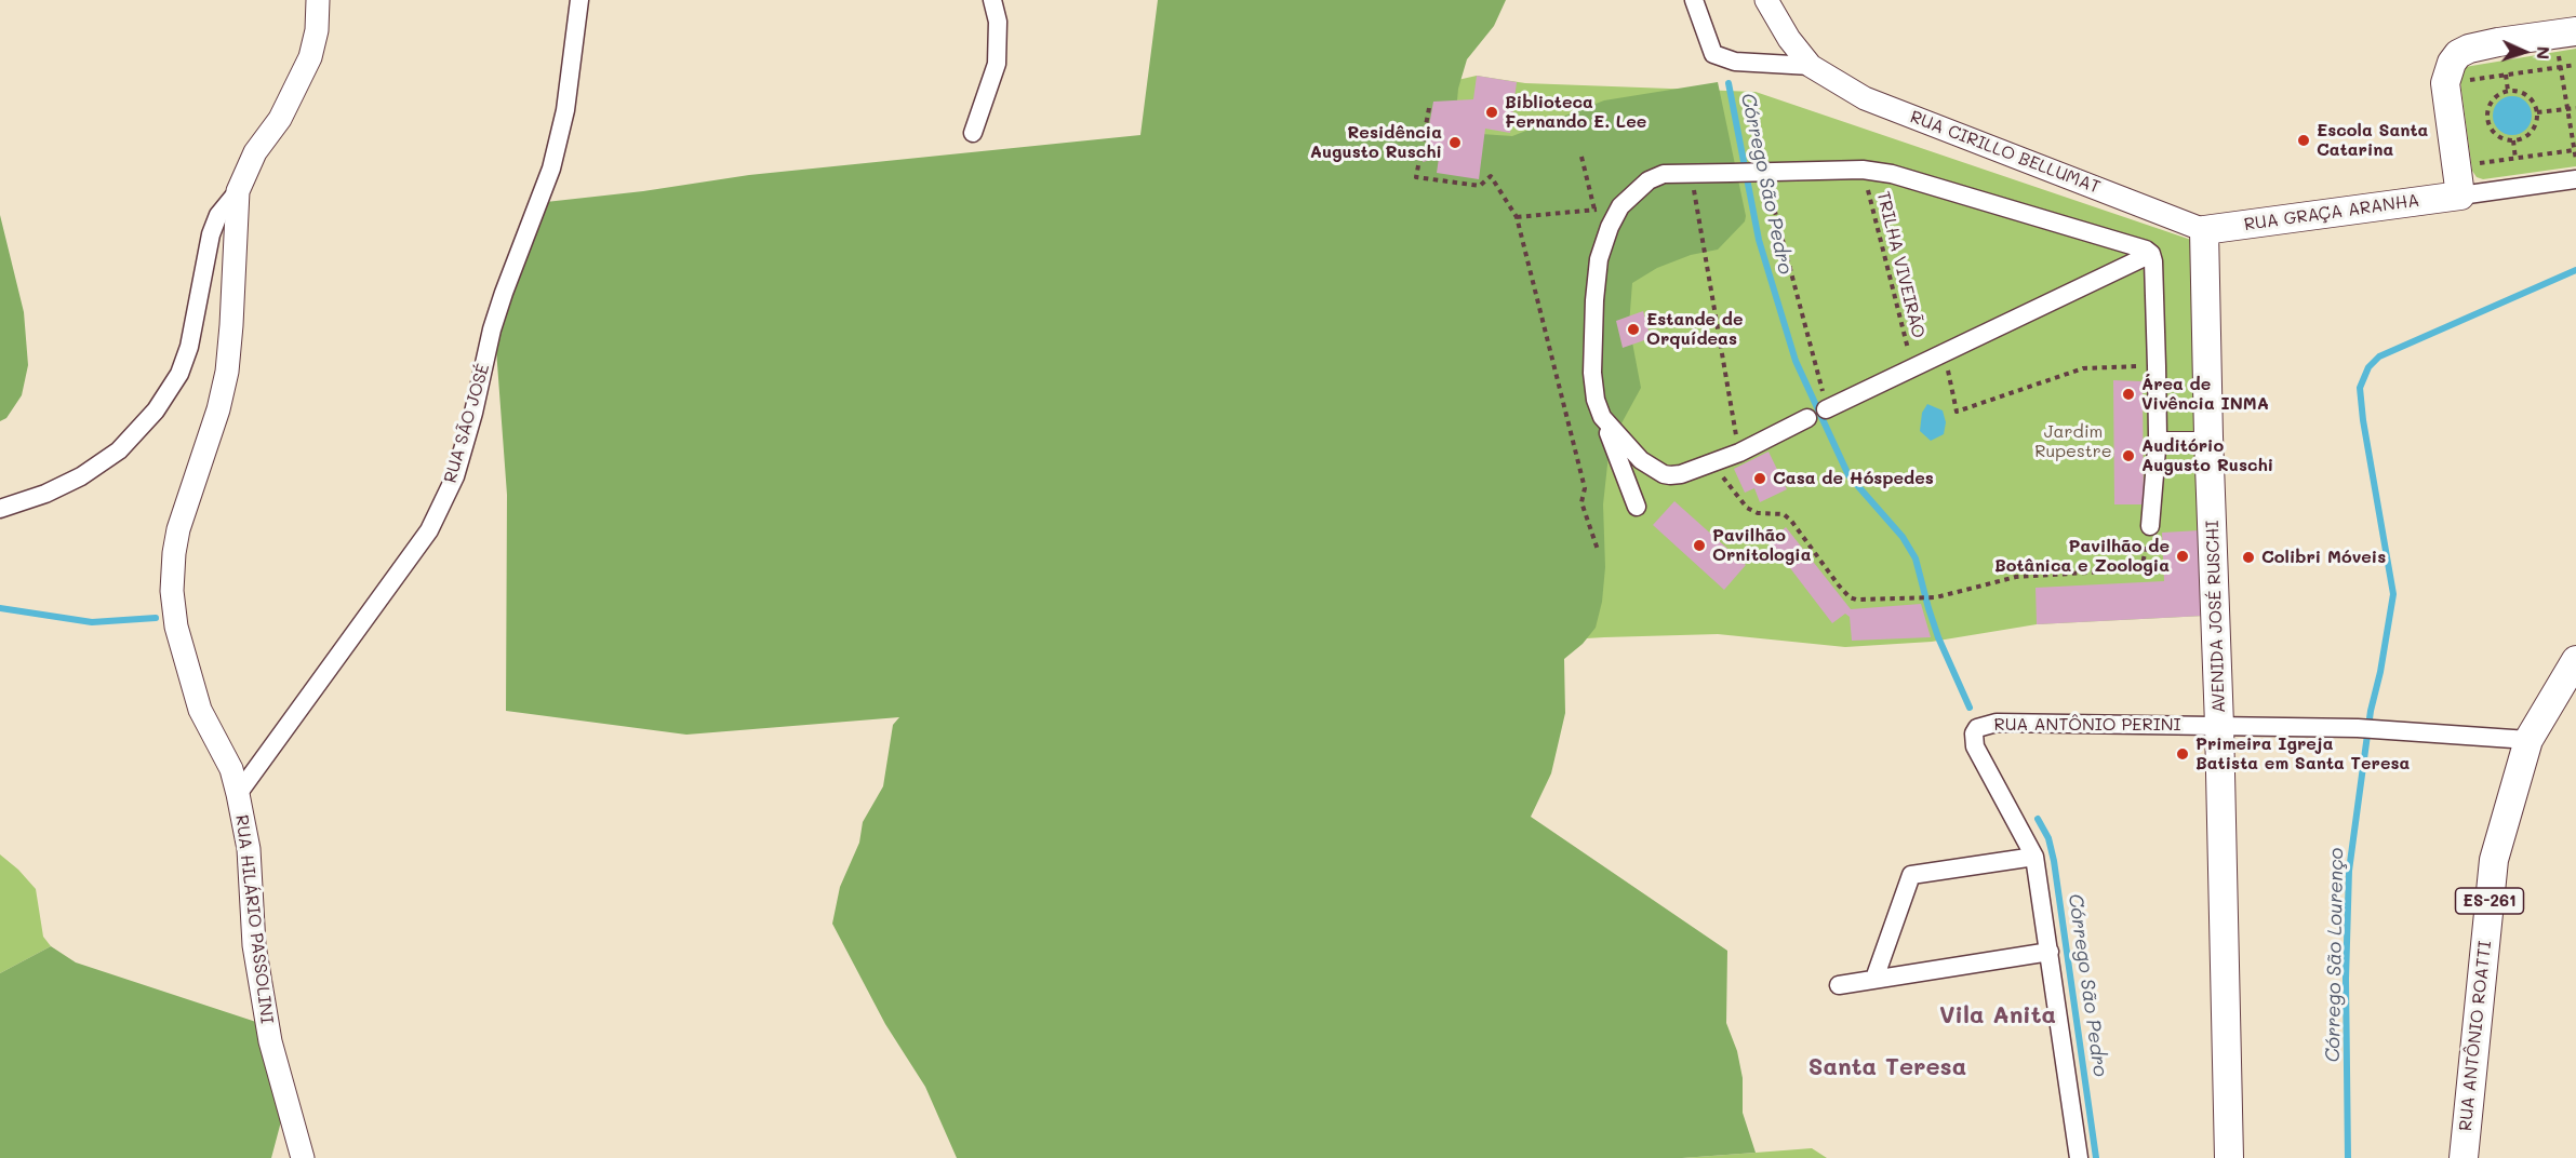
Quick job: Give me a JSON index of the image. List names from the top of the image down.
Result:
{
  "streets": {
    "main road": [
      "RUA GRAÇA ARANHA",
      "AVENIDA JOSÉ RUSCHI",
      "ES-261",
      "RUA ANTÔNIO ROATTI"
    ],
    "street": [
      "RUA CIRILLO BELLUMAT",
      "RUA SÃO JOSÉ",
      "RUA ANTÔNIO PERINI",
      "RUA HILÁRIO PASSOLINI"
    ],
    "path": ["TRILHA VIVEIRÃO"]
  },
  "crossings": [
    ["RUA CIRILLO BELLUMAT", "RUA GRAÇA ARANHA"],
    ["RUA CIRILLO BELLUMAT", "AVENIDA JOSÉ RUSCHI"],
    ["RUA GRAÇA ARANHA", "AVENIDA JOSÉ RUSCHI"],
    ["RUA SÃO JOSÉ", "RUA HILÁRIO PASSOLINI"],
    ["AVENIDA JOSÉ RUSCHI", "RUA ANTÔNIO PERINI"],
    ["RUA ANTÔNIO PERINI", "RUA ANTÔNIO ROATTI"]
  ],
  "districts": ["Vila Anita", "Santa Teresa"],
  "water": ["Córrego São Pedro", "Córrego São Lourenço"],
  "parks": ["Jardim Rupestre"],
  "places": [
    "Biblioteca Fernando E. Lee",
    "Escola Santa Catarina",
    "Residência Augusto Ruschi",
    "Estande de Orquídeas",
    "Área de Vivência INMA",
    "Auditório Augusto Ruschi",
    "Casa de Hóspedes",
    "Pavilhão Ornitologia",
    "Pavilhão de Botânica e Zoologia",
    "Colibri Móveis",
    "Primeira Igreja Batista em Santa Teresa"
  ],
  "north": "right"
}
